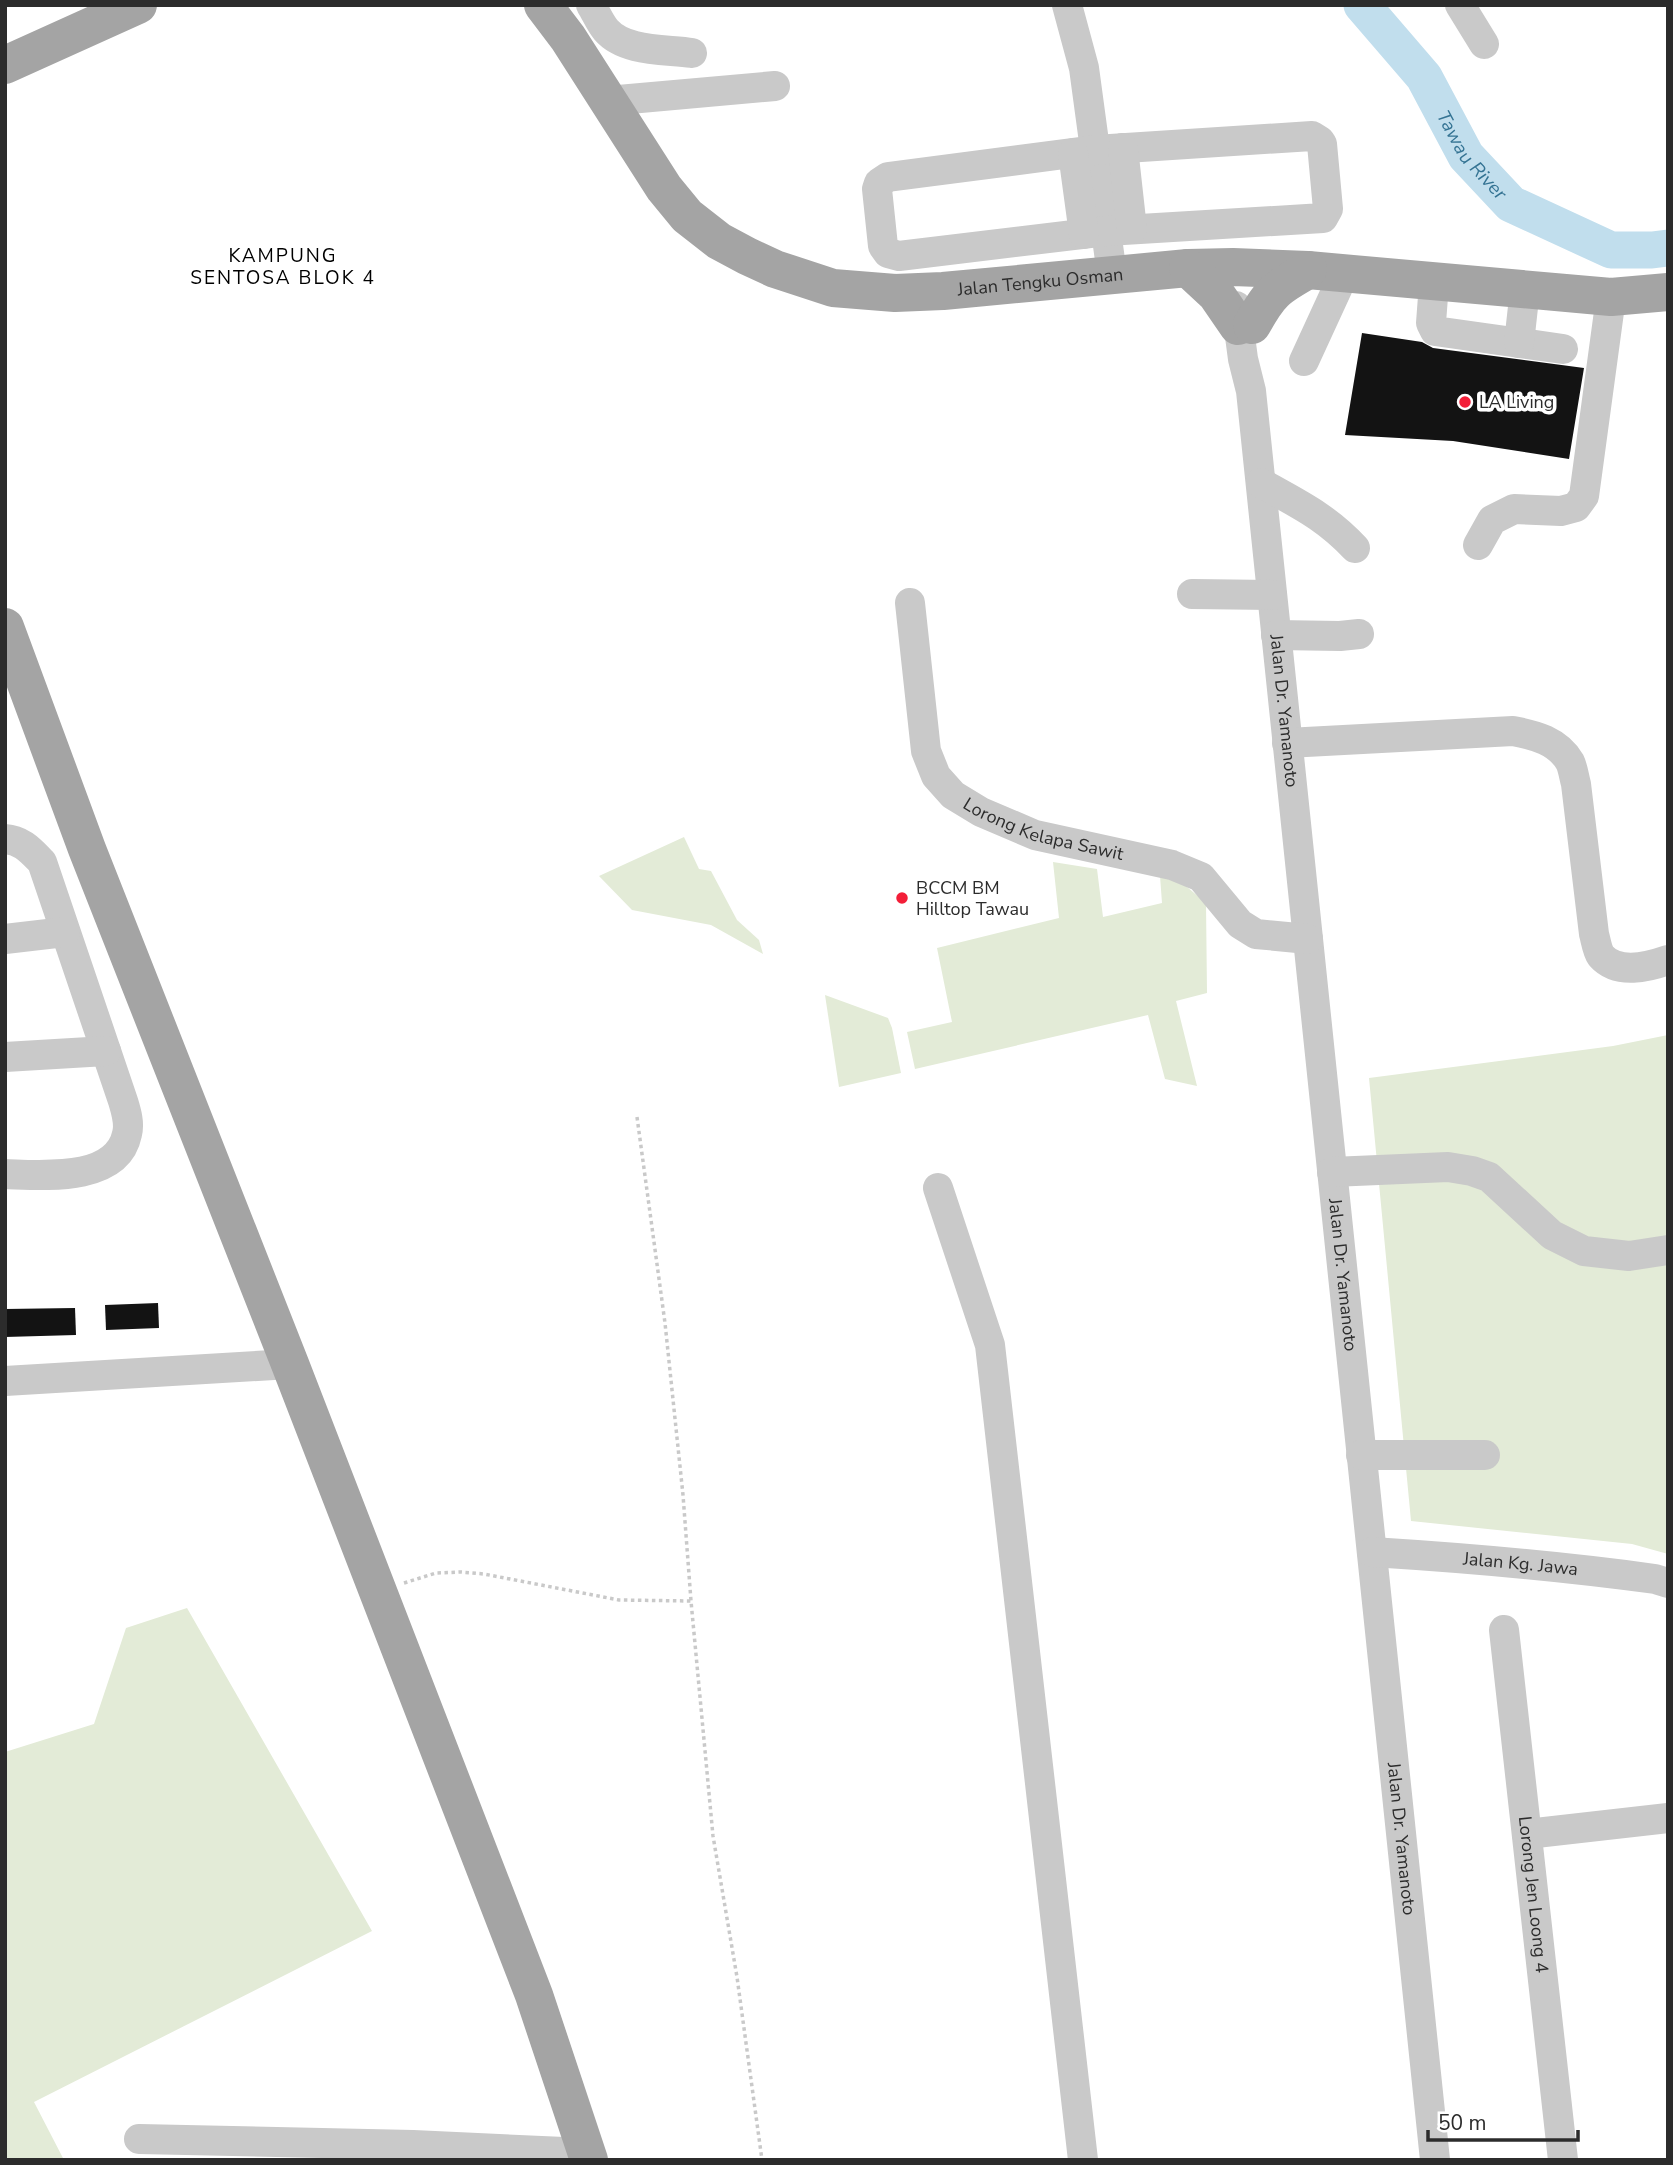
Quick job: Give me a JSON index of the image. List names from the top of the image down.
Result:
{
  "streets": {
    "main road": ["Jalan Tengku Osman"],
    "street": [
      "Jalan Dr. Yamanoto",
      "Lorong Kelapa Sawit",
      "Jalan Kg. Jawa",
      "Lorong Jen Loong 4"
    ]
  },
  "crossings": [
    ["Jalan Tengku Osman", "Jalan Dr. Yamanoto"],
    ["Jalan Dr. Yamanoto", "Lorong Kelapa Sawit"],
    ["Jalan Dr. Yamanoto", "Jalan Kg. Jawa"]
  ],
  "districts": ["KAMPUNG SENTOSA BLOK 4"],
  "water": ["Tawau River"],
  "places": ["LA Living", "BCCM BM Hilltop Tawau"],
  "scale_bar": "50 m"
}
